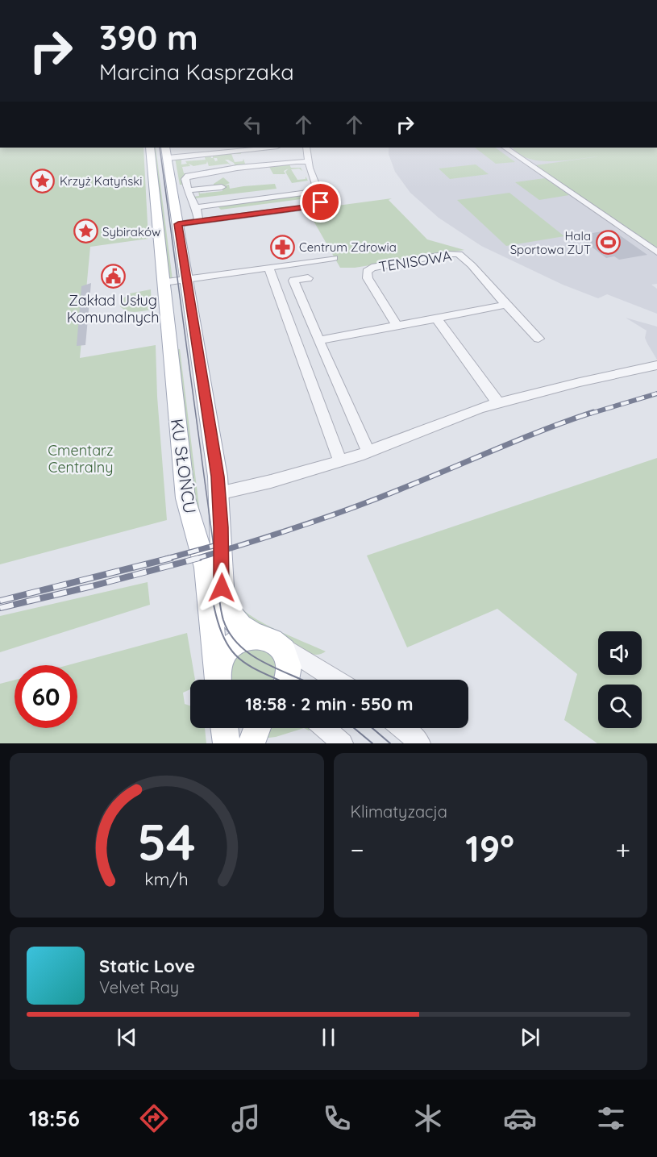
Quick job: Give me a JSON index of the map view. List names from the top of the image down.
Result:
{
  "streets": {
    "main road": ["KU SŁOŃCU"],
    "street": ["TENISOWA"]
  },
  "parks": ["Cmentarz Centralny"],
  "places": {
    "place": ["Krzyż Katyński", "Sybiraków"],
    "sports": ["Hala Sportowa ZUT"],
    "pharmacy": ["Centrum Zdrowia"],
    "public building": ["Zakład Usług Komunalnych"]
  },
  "page": {
    "turn": ["390 m", "Marcina Kasprzaka"],
    "limit": "60",
    "trip": "18:58 · 2 min · 550 m",
    "tile": "Klimatyzacja",
    "heat": ["−", "19°", "+"],
    "song": ["Static Love", "Velvet Ray"],
    "tabs": "18:56",
    "gauge": ["54", "km/h"]
  }
}
